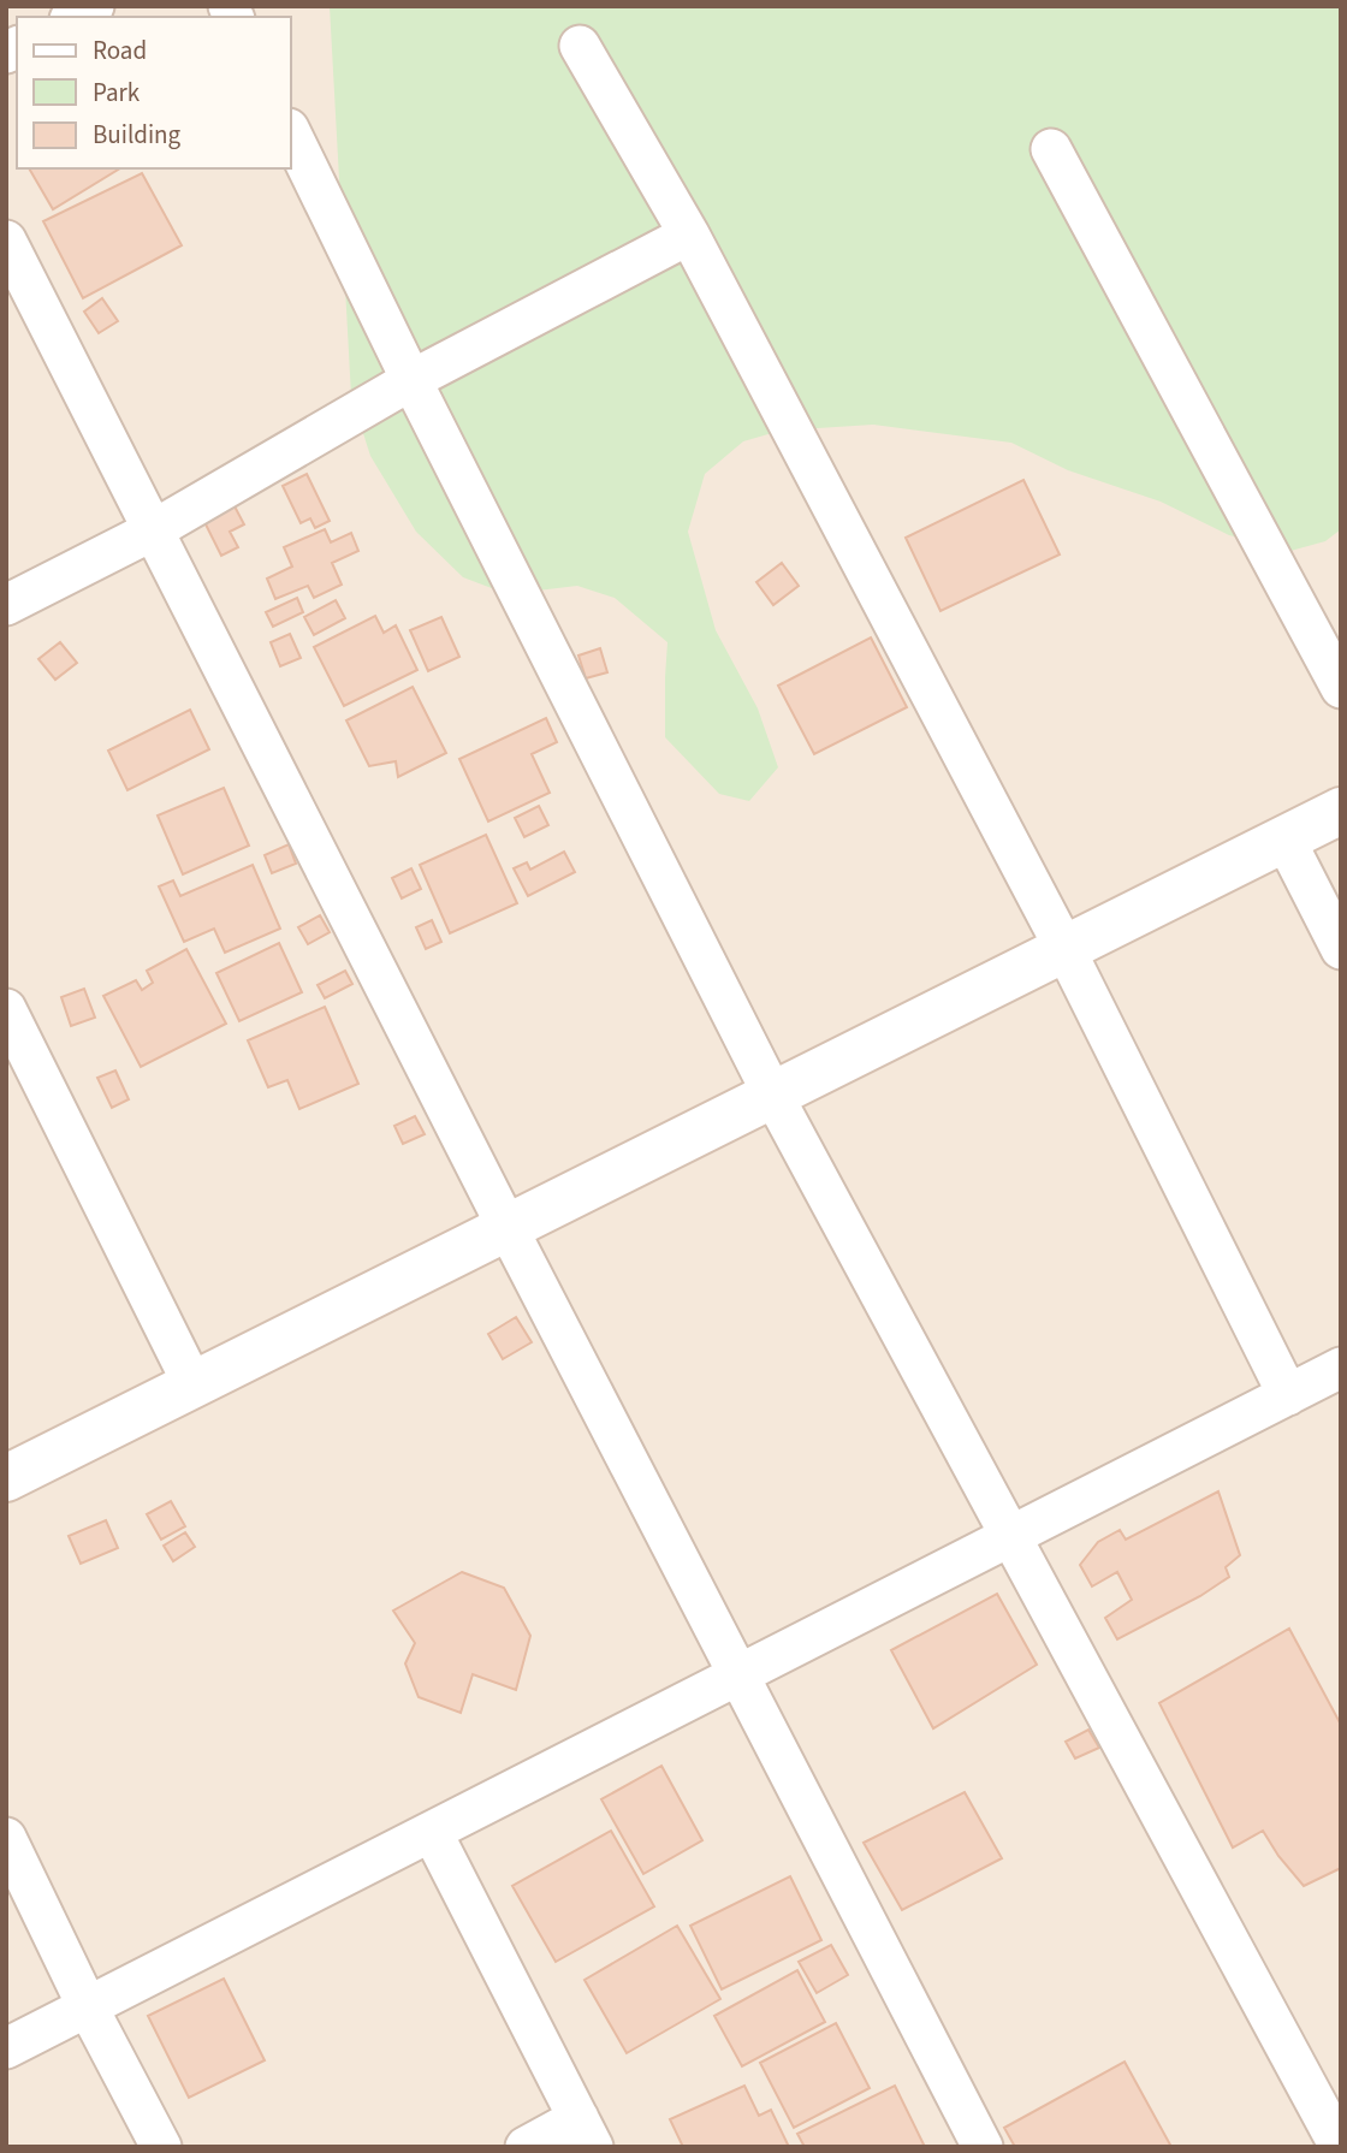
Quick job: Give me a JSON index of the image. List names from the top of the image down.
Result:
{
  "legend": ["Road", "Park", "Building"]
}
